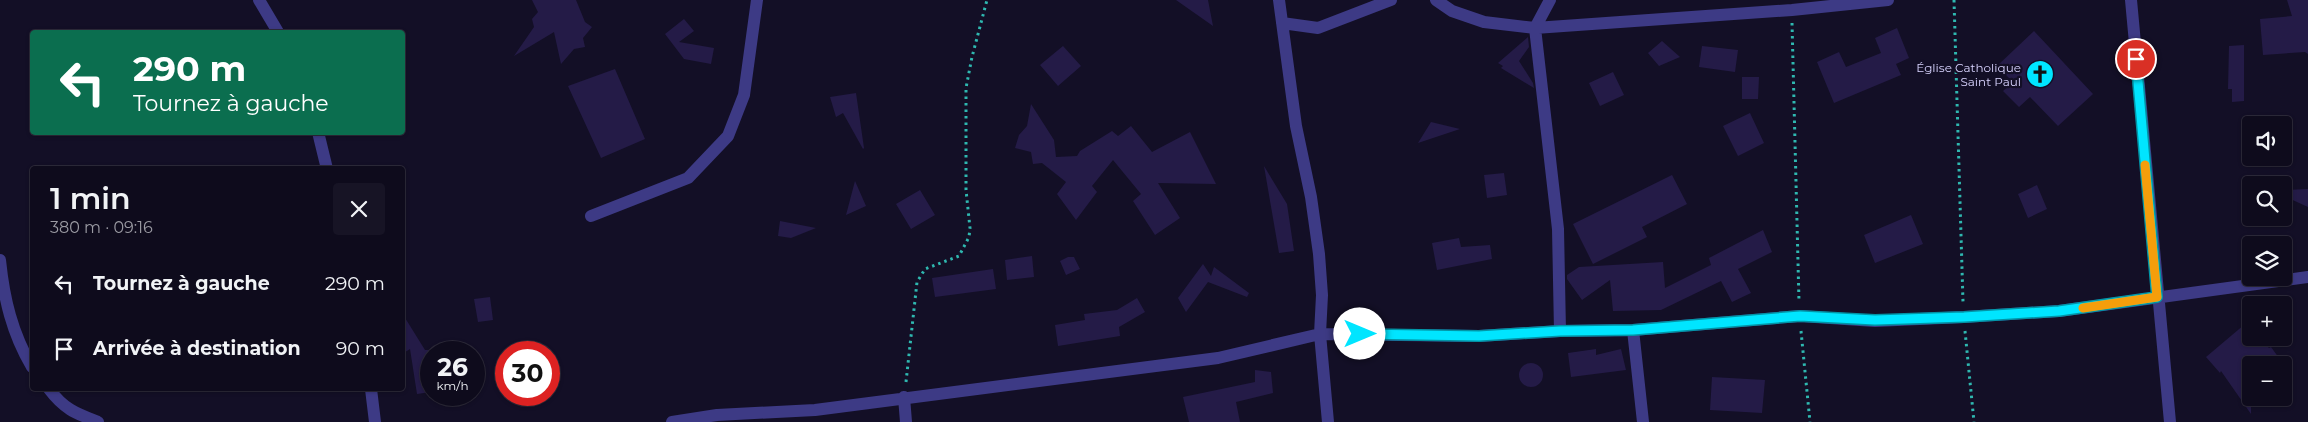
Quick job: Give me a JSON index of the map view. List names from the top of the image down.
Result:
{
  "places": {
    "church": ["Église Catholique Saint Paul"]
  },
  "page": {
    "turn": ["290 m", "Tournez à gauche"],
    "map_buttons": ["+", "−"],
    "heading": ["1 min", "380 m · 09:16"],
    "list": [
      {
        "name": "Tournez à gauche",
        "value": "290 m"
      },
      {
        "name": "Arrivée à destination",
        "value": "90 m"
      }
    ],
    "speed": "26 km/h",
    "limit": "30"
  }
}
